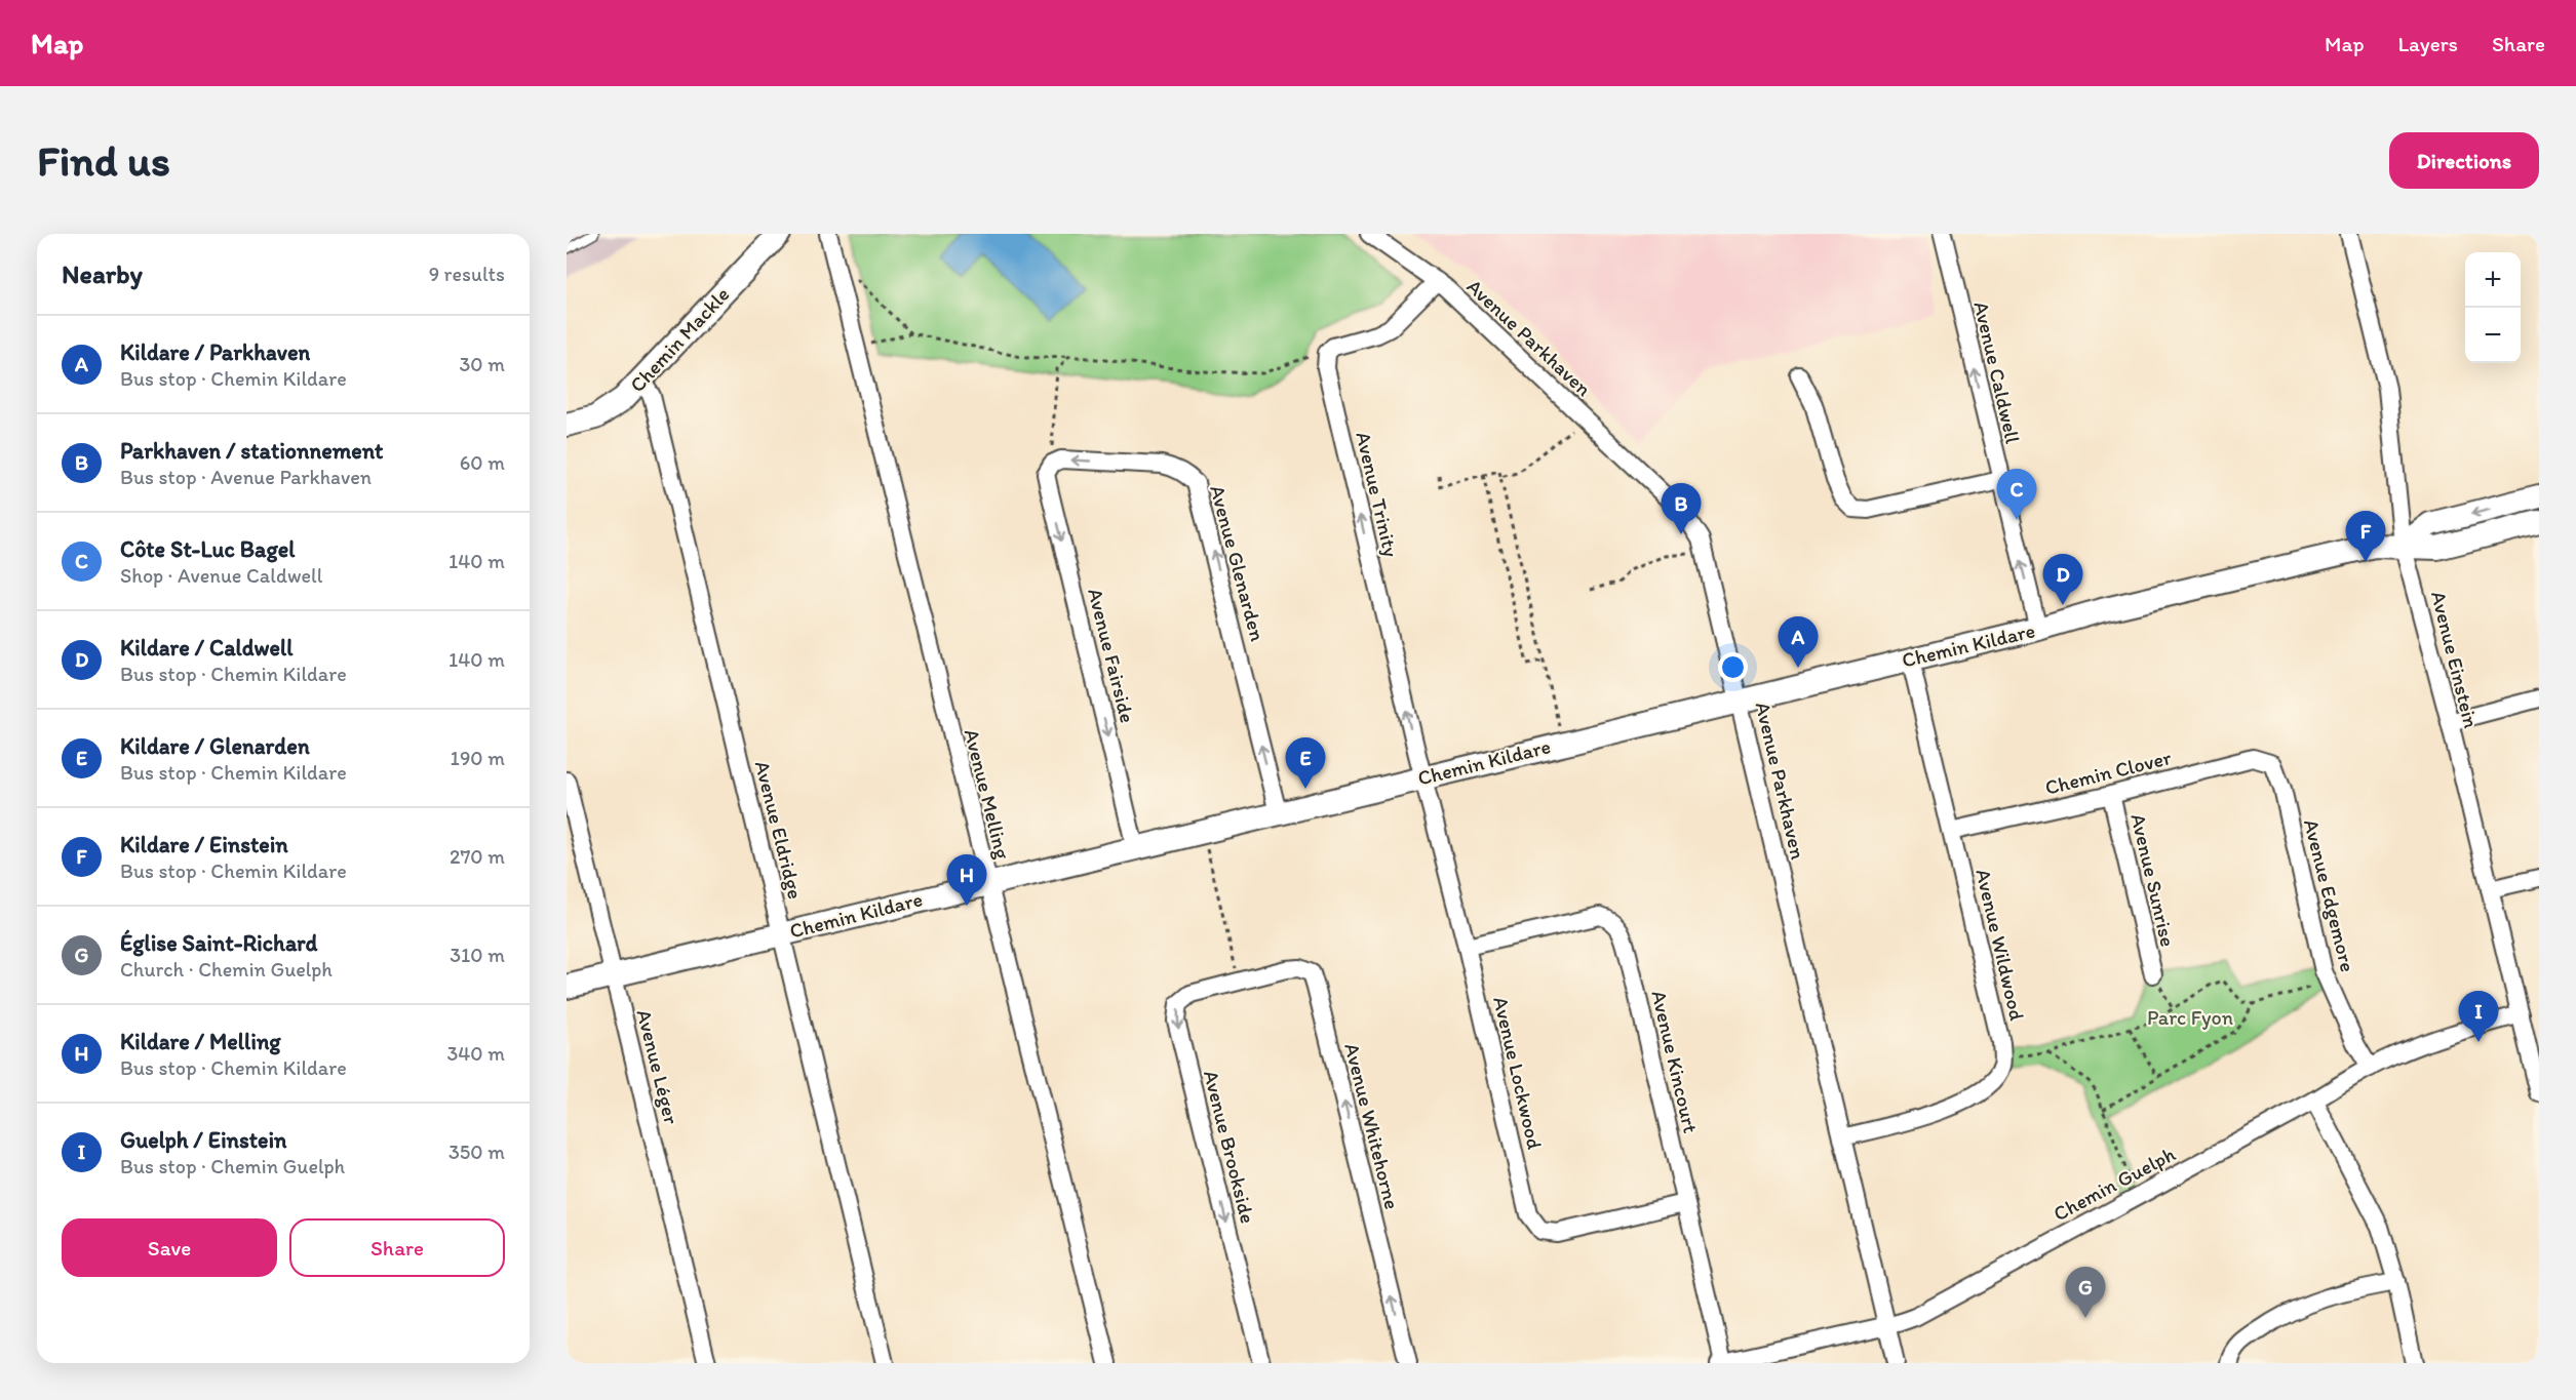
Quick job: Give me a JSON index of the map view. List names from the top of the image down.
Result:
{
  "streets": {
    "street": [
      "Avenue Parkhaven",
      "Chemin Mackle",
      "Avenue Caldwell",
      "Avenue Trinity",
      "Avenue Glenarden",
      "Chemin Kildare",
      "Avenue Fairside",
      "Avenue Einstein",
      "Chemin Clover",
      "Avenue Melling",
      "Avenue Eldridge",
      "Avenue Sunrise",
      "Avenue Edgemore",
      "Avenue Wildwood",
      "Avenue Kincourt",
      "Avenue Léger",
      "Avenue Lockwood",
      "Avenue Whitehorne",
      "Avenue Brookside",
      "Chemin Guelph"
    ]
  },
  "crossings": [
    ["Avenue Parkhaven", "Chemin Kildare"],
    ["Avenue Parkhaven", "Chemin Guelph"],
    ["Chemin Mackle", "Avenue Eldridge"],
    ["Avenue Caldwell", "Chemin Kildare"],
    ["Avenue Trinity", "Chemin Kildare"],
    ["Avenue Trinity", "Avenue Lockwood"],
    ["Avenue Glenarden", "Chemin Kildare"],
    ["Avenue Glenarden", "Avenue Fairside"],
    ["Chemin Kildare", "Avenue Fairside"],
    ["Chemin Kildare", "Avenue Einstein"],
    ["Chemin Kildare", "Avenue Melling"],
    ["Chemin Kildare", "Avenue Eldridge"],
    ["Chemin Kildare", "Avenue Wildwood"],
    ["Chemin Kildare", "Avenue Léger"],
    ["Chemin Kildare", "Avenue Lockwood"],
    ["Avenue Einstein", "Chemin Guelph"],
    ["Chemin Clover", "Avenue Sunrise"],
    ["Chemin Clover", "Avenue Edgemore"],
    ["Chemin Clover", "Avenue Wildwood"],
    ["Avenue Edgemore", "Chemin Guelph"],
    ["Avenue Kincourt", "Avenue Lockwood"],
    ["Avenue Kincourt", "Chemin Guelph"],
    ["Avenue Whitehorne", "Avenue Brookside"]
  ],
  "one_way": [
    "Avenue Caldwell",
    "Avenue Trinity",
    "Avenue Glenarden",
    "Avenue Fairside",
    "Avenue Whitehorne",
    "Avenue Brookside"
  ],
  "parks": ["Parc Fyon"],
  "page": {
    "header": "Map",
    "nav": ["Map", "Layers", "Share"],
    "buttons": [
      "Directions",
      ["Save", "Share"]
    ],
    "title": "Find us",
    "heading": ["Nearby", "9 results"],
    "map_buttons": ["+", "−"],
    "list": [
      {
        "mark": "A",
        "name": "Kildare / Parkhaven",
        "note": "Bus stop · Chemin Kildare",
        "value": "30 m"
      },
      {
        "mark": "B",
        "name": "Parkhaven / stationnement",
        "note": "Bus stop · Avenue Parkhaven",
        "value": "60 m"
      },
      {
        "mark": "C",
        "name": "Côte St-Luc Bagel",
        "note": "Shop · Avenue Caldwell",
        "value": "140 m"
      },
      {
        "mark": "D",
        "name": "Kildare / Caldwell",
        "note": "Bus stop · Chemin Kildare",
        "value": "140 m"
      },
      {
        "mark": "E",
        "name": "Kildare / Glenarden",
        "note": "Bus stop · Chemin Kildare",
        "value": "190 m"
      },
      {
        "mark": "F",
        "name": "Kildare / Einstein",
        "note": "Bus stop · Chemin Kildare",
        "value": "270 m"
      },
      {
        "mark": "G",
        "name": "Église Saint-Richard",
        "note": "Church · Chemin Guelph",
        "value": "310 m"
      },
      {
        "mark": "H",
        "name": "Kildare / Melling",
        "note": "Bus stop · Chemin Kildare",
        "value": "340 m"
      },
      {
        "mark": "I",
        "name": "Guelph / Einstein",
        "note": "Bus stop · Chemin Guelph",
        "value": "350 m"
      }
    ],
    "pins": [
      "C",
      "B",
      "F",
      "D",
      "A",
      "E",
      "H",
      "I",
      "G"
    ]
  }
}
